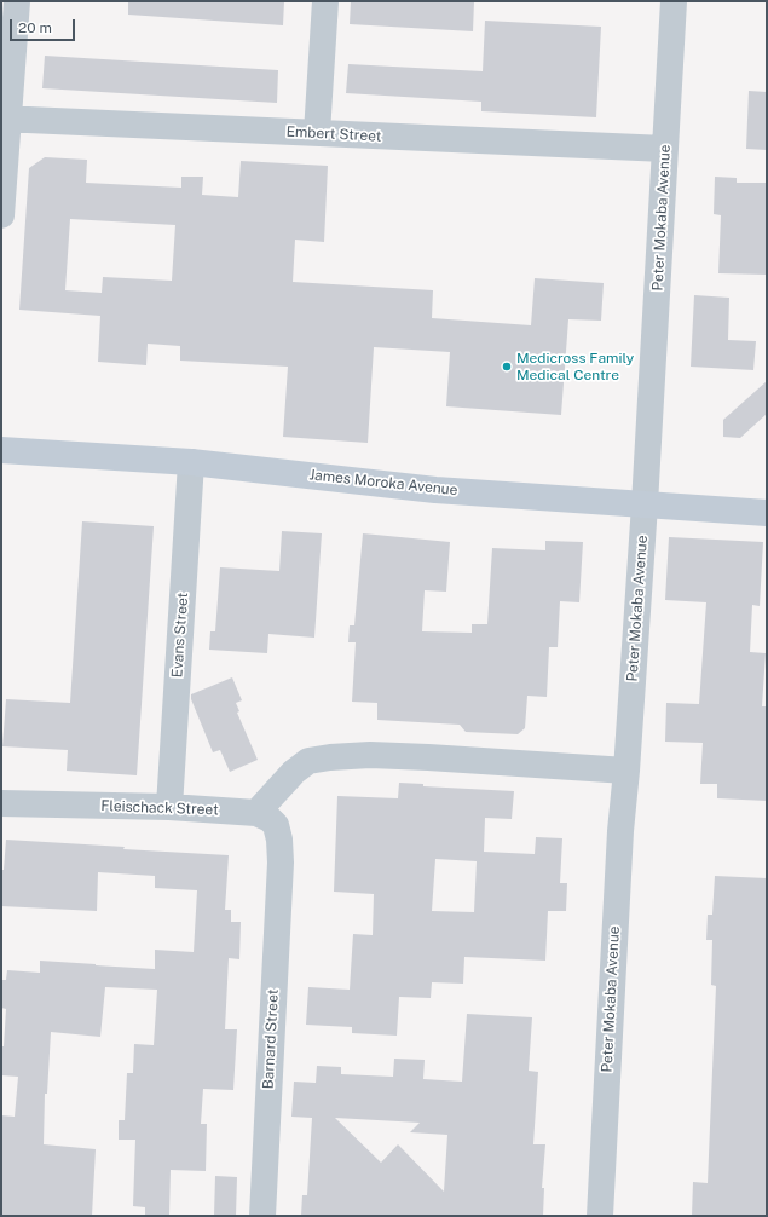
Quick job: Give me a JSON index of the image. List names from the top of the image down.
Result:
{
  "streets": {
    "street": [
      "Embert Street",
      "Peter Mokaba Avenue",
      "James Moroka Avenue",
      "Evans Street",
      "Fleischack Street",
      "Barnard Street"
    ]
  },
  "crossings": [
    ["Embert Street", "Peter Mokaba Avenue"],
    ["Peter Mokaba Avenue", "James Moroka Avenue"],
    ["James Moroka Avenue", "Evans Street"],
    ["Evans Street", "Fleischack Street"],
    ["Fleischack Street", "Barnard Street"]
  ],
  "places": ["Medicross Family Medical Centre"],
  "scale_bar": "20 m"
}
